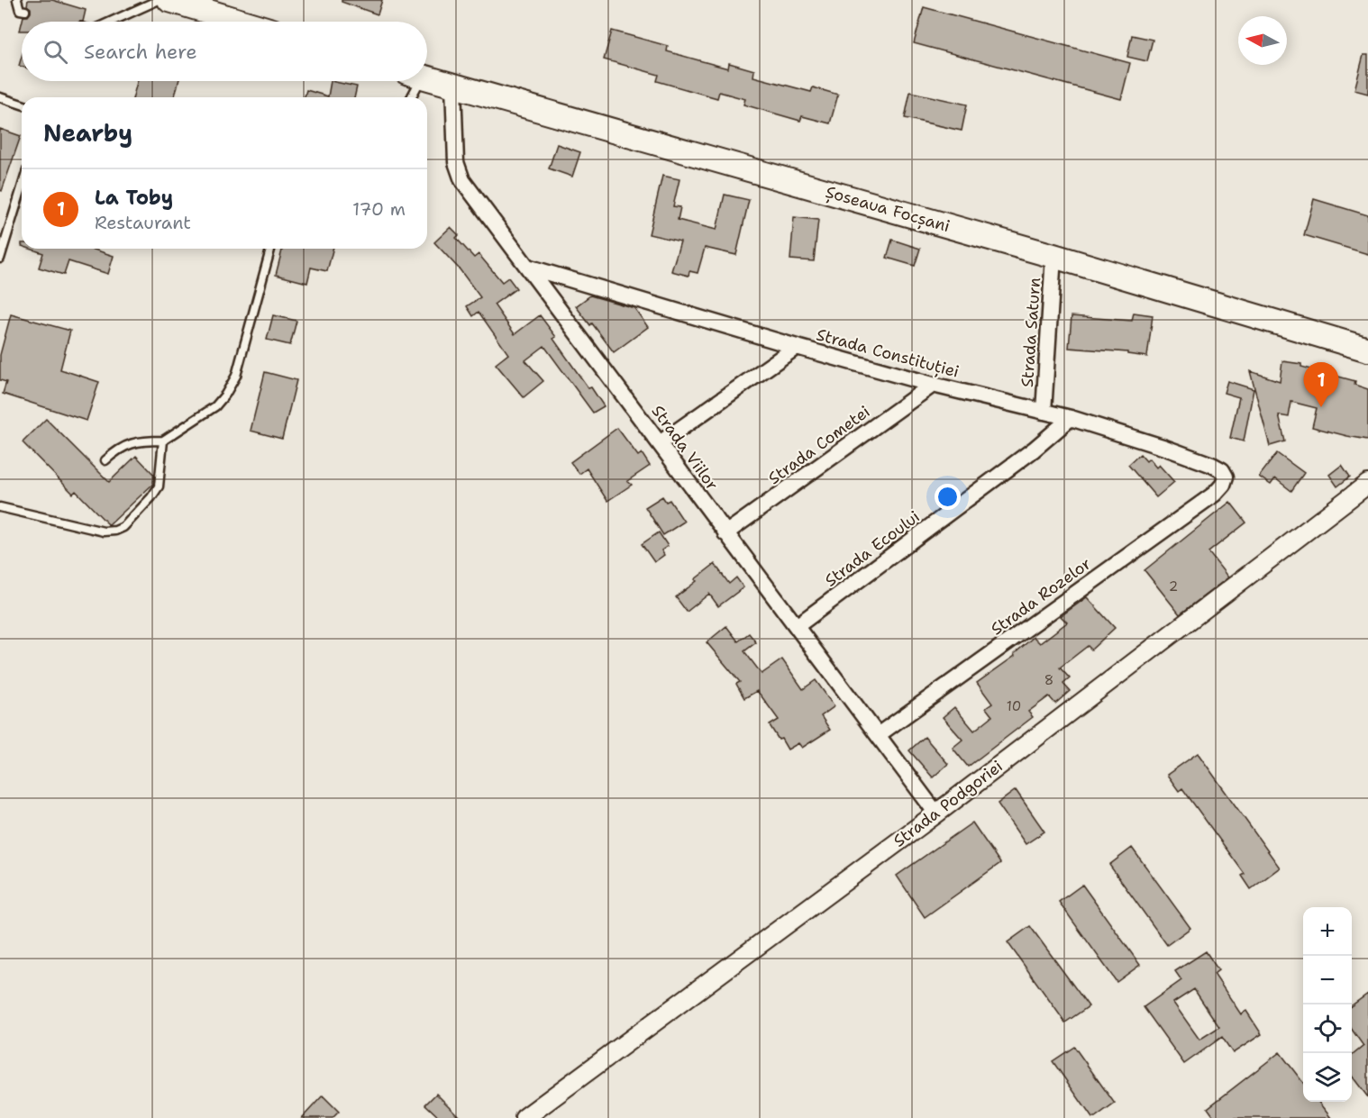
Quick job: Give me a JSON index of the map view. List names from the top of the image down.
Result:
{
  "streets": {
    "main road": ["Șoseaua Focșani"],
    "street": [
      "Strada Saturn",
      "Strada Constituției",
      "Strada Cometei",
      "Strada Viilor",
      "Strada Ecoului",
      "Strada Rozelor",
      "Strada Podgoriei"
    ]
  },
  "crossings": [
    ["Șoseaua Focșani", "Strada Saturn"],
    ["Șoseaua Focșani", "Strada Viilor"],
    ["Strada Saturn", "Strada Constituției"],
    ["Strada Constituției", "Strada Cometei"],
    ["Strada Constituției", "Strada Viilor"],
    ["Strada Constituției", "Strada Ecoului"],
    ["Strada Constituției", "Strada Rozelor"],
    ["Strada Cometei", "Strada Viilor"],
    ["Strada Viilor", "Strada Ecoului"],
    ["Strada Viilor", "Strada Rozelor"],
    ["Strada Viilor", "Strada Podgoriei"]
  ],
  "house_numbers": ["2", "8", "10"],
  "north": "left",
  "page": {
    "search": "Search here",
    "heading": "Nearby",
    "list": [
      {
        "mark": "1",
        "name": "La Toby",
        "note": "Restaurant",
        "value": "170 m"
      }
    ],
    "pins": "1",
    "map_buttons": ["+", "−"]
  }
}
